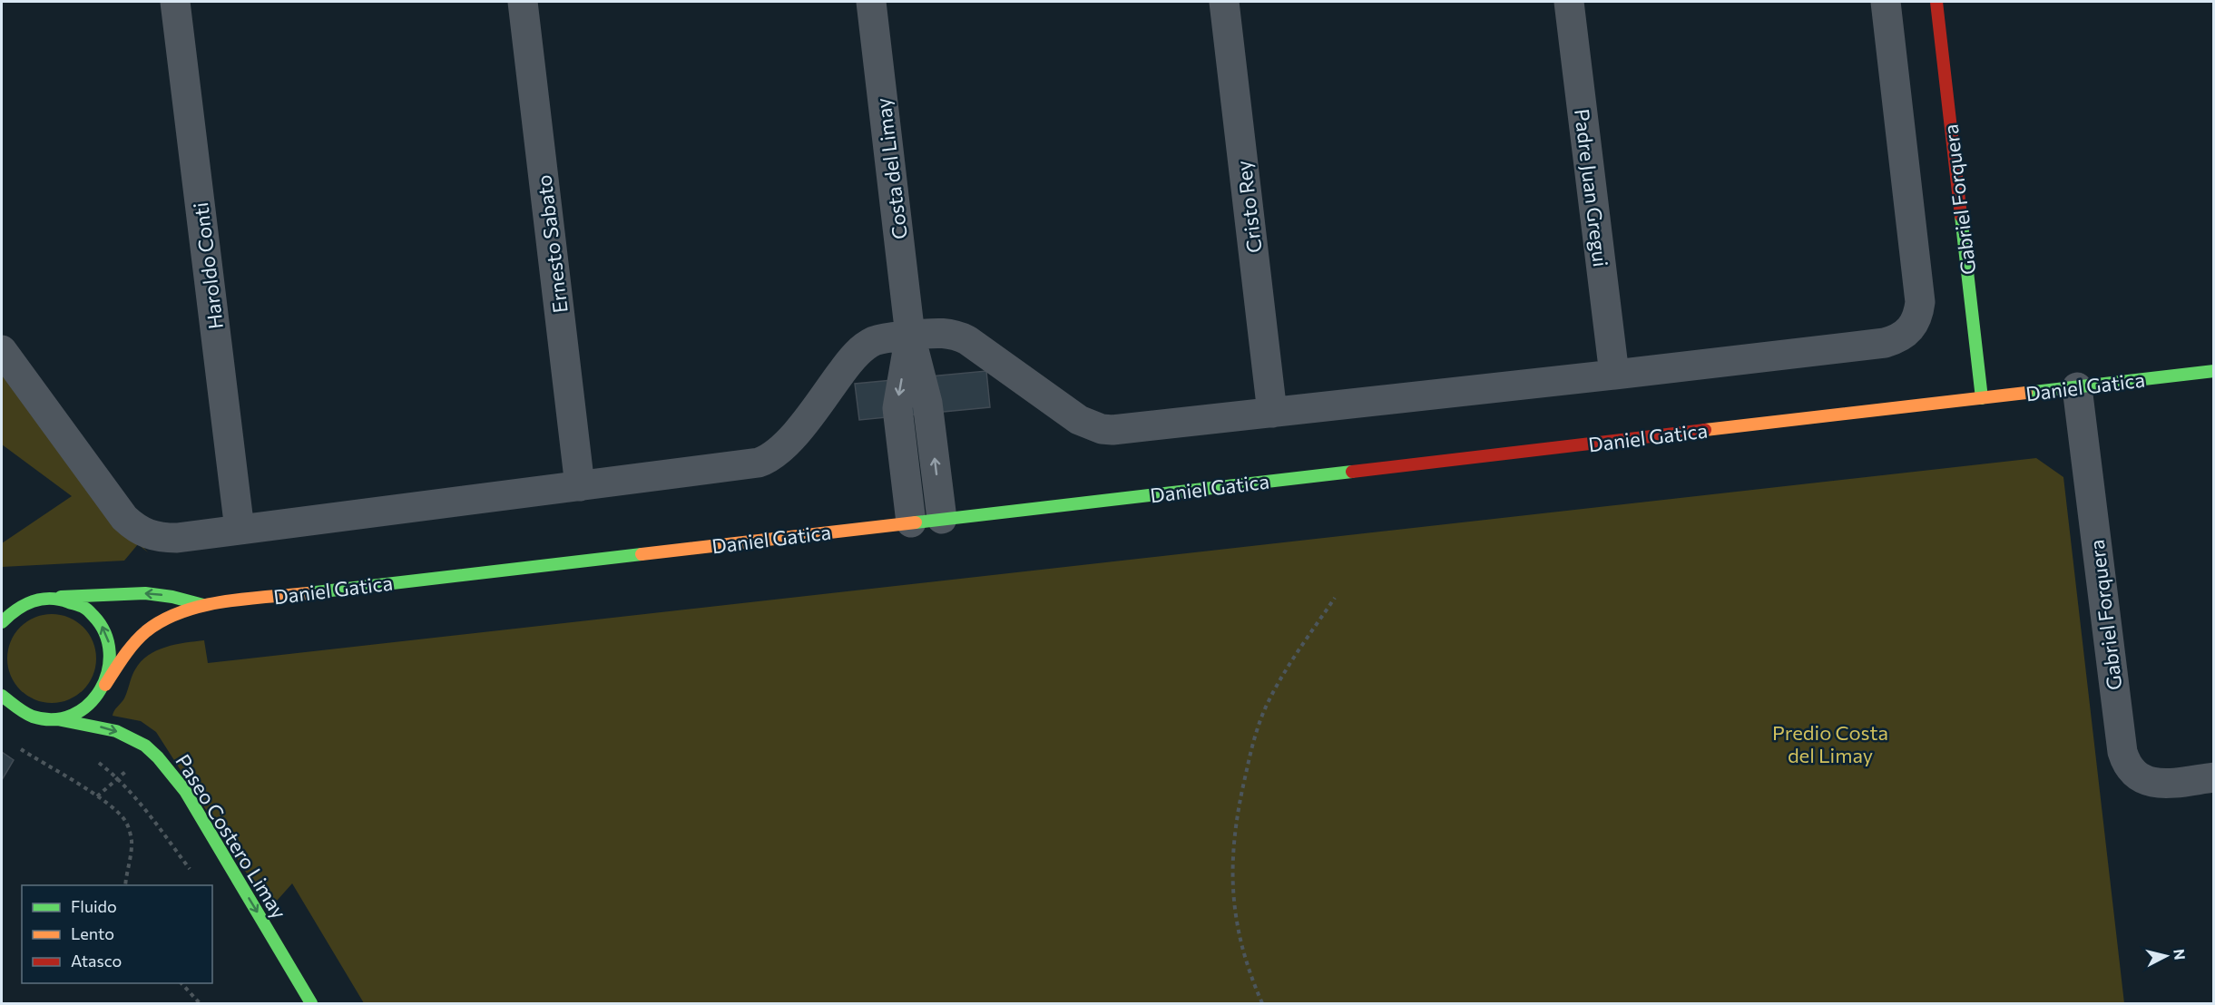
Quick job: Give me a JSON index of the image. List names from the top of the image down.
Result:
{
  "streets": {
    "main road": ["Gabriel Forquera", "Daniel Gatica", "Paseo Costero Limay"],
    "street": [
      "Costa del Limay",
      "Padre Juan Gregui",
      "Cristo Rey",
      "Ernesto Sabato",
      "Haroldo Conti"
    ]
  },
  "crossings": [
    ["Gabriel Forquera", "Daniel Gatica"]
  ],
  "one_way": ["Paseo Costero Limay"],
  "parks": ["Predio Costa del Limay"],
  "legend": ["Fluido", "Lento", "Atasco"],
  "north": "right"
}
